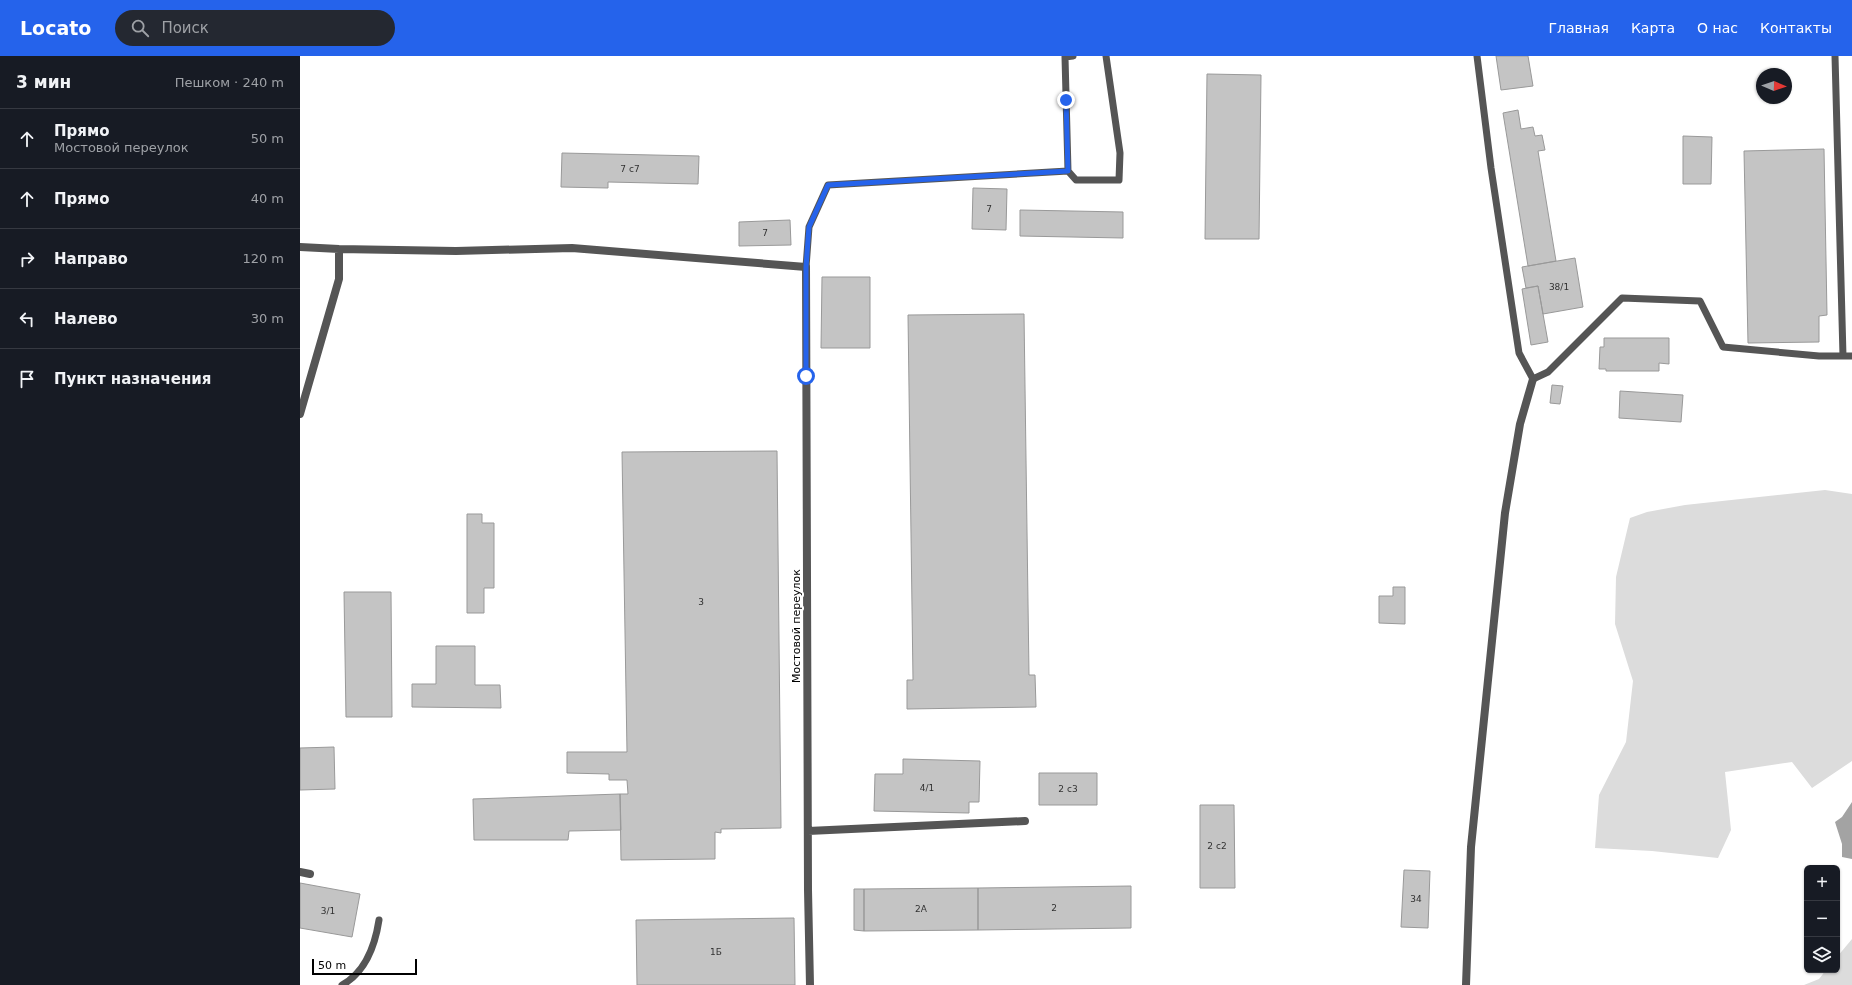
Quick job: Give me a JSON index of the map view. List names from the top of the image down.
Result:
{
  "streets": {
    "street": ["Мостовой переулок"]
  },
  "house_numbers": [
    "7 с7",
    "7",
    "7",
    "38/1",
    "3",
    "4/1",
    "2 с3",
    "2 с2",
    "34",
    "2",
    "2А",
    "3/1",
    "1Б"
  ],
  "scale_bar": "50 m",
  "north": "right",
  "page": {
    "header": "Locato",
    "search": "Поиск",
    "nav": [
      "Главная",
      "Карта",
      "О нас",
      "Контакты"
    ],
    "heading": ["3 мин", "Пешком · 240 m"],
    "list": [
      ["Прямо", "Мостовой переулок", "50 m"],
      ["Прямо", "40 m"],
      ["Направо", "120 m"],
      ["Налево", "30 m"],
      "Пункт назначения"
    ],
    "map_buttons": ["+", "−"],
    "scale": "50 m"
  }
}
